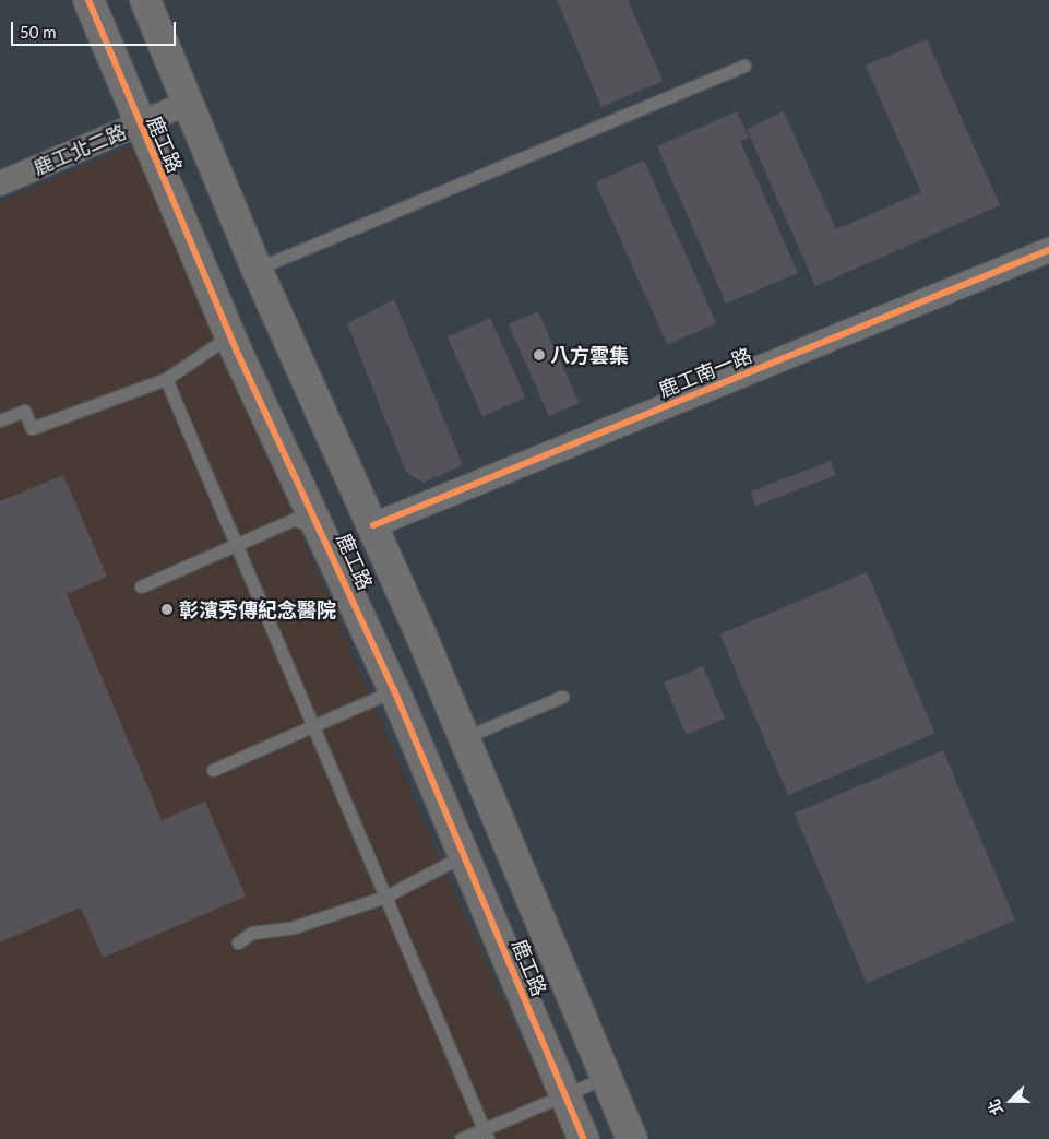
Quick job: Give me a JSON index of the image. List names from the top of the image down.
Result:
{
  "streets": {
    "street": ["鹿工路", "鹿工北二路", "鹿工南一路"]
  },
  "crossings": [
    ["鹿工路", "鹿工北二路"],
    ["鹿工路", "鹿工南一路"]
  ],
  "places": ["八方雲集", "彰濱秀傳紀念醫院"],
  "scale_bar": "50 m",
  "north": "left"
}
